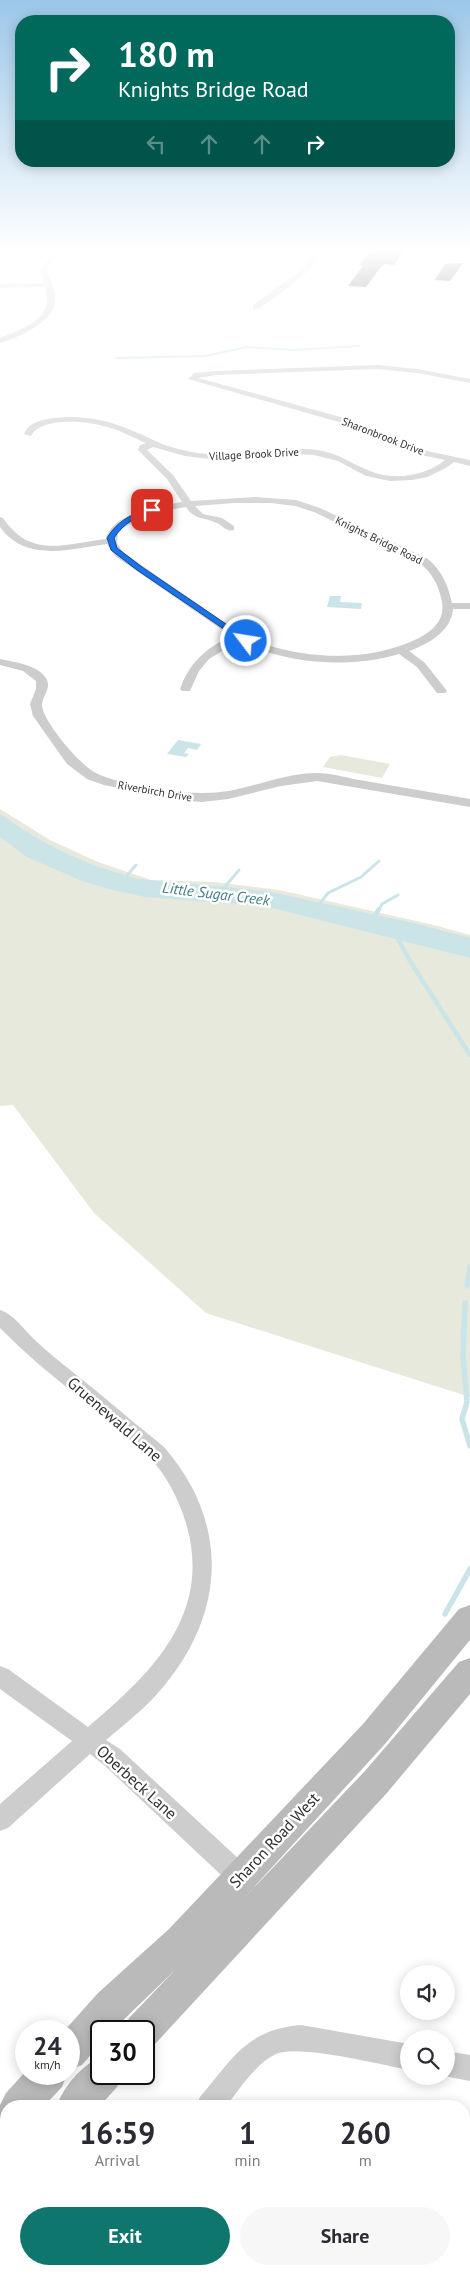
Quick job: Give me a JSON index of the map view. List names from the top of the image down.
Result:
{
  "streets": {
    "main road": ["Sharon Road West"],
    "street": [
      "Sharonbrook Drive",
      "Village Brook Drive",
      "Knights Bridge Road",
      "Riverbirch Drive",
      "Gruenewald Lane",
      "Oberbeck Lane"
    ]
  },
  "crossings": [
    ["Sharonbrook Drive", "Village Brook Drive"],
    ["Gruenewald Lane", "Oberbeck Lane"],
    ["Oberbeck Lane", "Sharon Road West"]
  ],
  "water": ["Little Sugar Creek"],
  "page": {
    "turn": ["180 m", "Knights Bridge Road"],
    "speed": "24 km/h",
    "limit": "30",
    "eta": [
      "16:59",
      "Arrival",
      "1",
      "min",
      "260",
      "m"
    ],
    "buttons": ["Exit", "Share"]
  }
}
